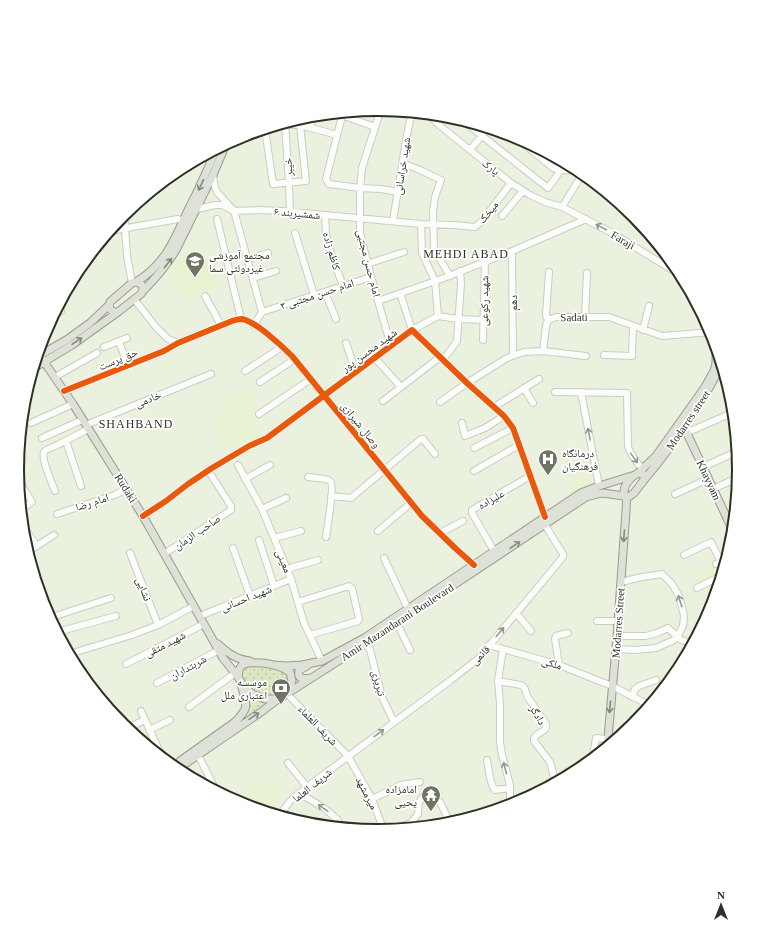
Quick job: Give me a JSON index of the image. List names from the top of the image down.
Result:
{
  "streets": {
    "main road": [
      "Modarres street",
      "Khayyam",
      "Rudaki",
      "Amir Mazandarani Boulevard",
      "Modarres Street"
    ],
    "street": [
      "شهید خراسانی",
      "خیبر",
      "پارک",
      "میخک",
      "شمشیربند ۶",
      "Faraji",
      "کاظم زاده",
      "امام حسن مجتبی",
      "امام حسن مجتبی ۳",
      "شهید رکوعی",
      "دهم",
      "Sadati",
      "شهید محسن پور",
      "حق پرست",
      "خادمی",
      "وصال شیرازی",
      "علیزاده",
      "امام رضا",
      "صاحب الزمان",
      "معینی",
      "نشایی",
      "شهید احسانی",
      "شهید متقی",
      "قائمی",
      "ملکی",
      "شربتداران",
      "تبریزی",
      "دادگر",
      "شریف العلماء",
      "شریف العلما",
      "میرمشهد"
    ]
  },
  "crossings": [
    ["شهید خراسانی", "شمشیربند ۶"],
    ["خیبر", "شمشیربند ۶"],
    ["پارک", "میخک"],
    ["پارک", "Faraji"],
    ["میخک", "شمشیربند ۶"],
    ["شمشیربند ۶", "کاظم زاده"],
    ["شمشیربند ۶", "امام حسن مجتبی"],
    ["کاظم زاده", "امام حسن مجتبی ۳"],
    ["امام حسن مجتبی", "امام حسن مجتبی ۳"],
    ["امام حسن مجتبی", "شهید محسن پور"],
    ["شهید محسن پور", "وصال شیرازی"],
    ["شهید محسن پور", "Rudaki"],
    ["شهید محسن پور", "علیزاده"],
    ["شهید محسن پور", "صاحب الزمان"],
    ["شهید محسن پور", "Amir Mazandarani Boulevard"],
    ["حق پرست", "Rudaki"],
    ["خادمی", "Rudaki"],
    ["Modarres street", "Khayyam"],
    ["Modarres street", "Amir Mazandarani Boulevard"],
    ["Modarres street", "Modarres Street"],
    ["وصال شیرازی", "Amir Mazandarani Boulevard"],
    ["Rudaki", "امام رضا"],
    ["Rudaki", "صاحب الزمان"],
    ["Rudaki", "شهید احسانی"],
    ["Rudaki", "Amir Mazandarani Boulevard"],
    ["Rudaki", "شهید متقی"],
    ["Rudaki", "شربتداران"],
    ["Rudaki", "شریف العلماء"],
    ["علیزاده", "Amir Mazandarani Boulevard"],
    ["معینی", "شهید احسانی"],
    ["معینی", "Amir Mazandarani Boulevard"],
    ["Amir Mazandarani Boulevard", "Modarres Street"],
    ["Amir Mazandarani Boulevard", "قائمی"],
    ["Amir Mazandarani Boulevard", "تبریزی"],
    ["Amir Mazandarani Boulevard", "شریف العلماء"],
    ["Modarres Street", "ملکی"],
    ["قائمی", "ملکی"],
    ["قائمی", "تبریزی"],
    ["قائمی", "شریف العلماء"],
    ["قائمی", "شریف العلما"],
    ["قائمی", "میرمشهد"],
    ["شریف العلماء", "شریف العلما"],
    ["شریف العلماء", "میرمشهد"],
    ["شریف العلما", "میرمشهد"]
  ],
  "one_way": ["Faraji"],
  "districts": ["MEHDI ABAD", "SHAHBAND"],
  "places": {
    "school or university": ["مجتمع آموزشی غیردولتی سما"],
    "hospital": ["درمانگاه فرهنگیان"],
    "bank": ["موسسه اعتباری ملل"],
    "temple": ["امامزاده یحیی"]
  },
  "north": "top"
}
